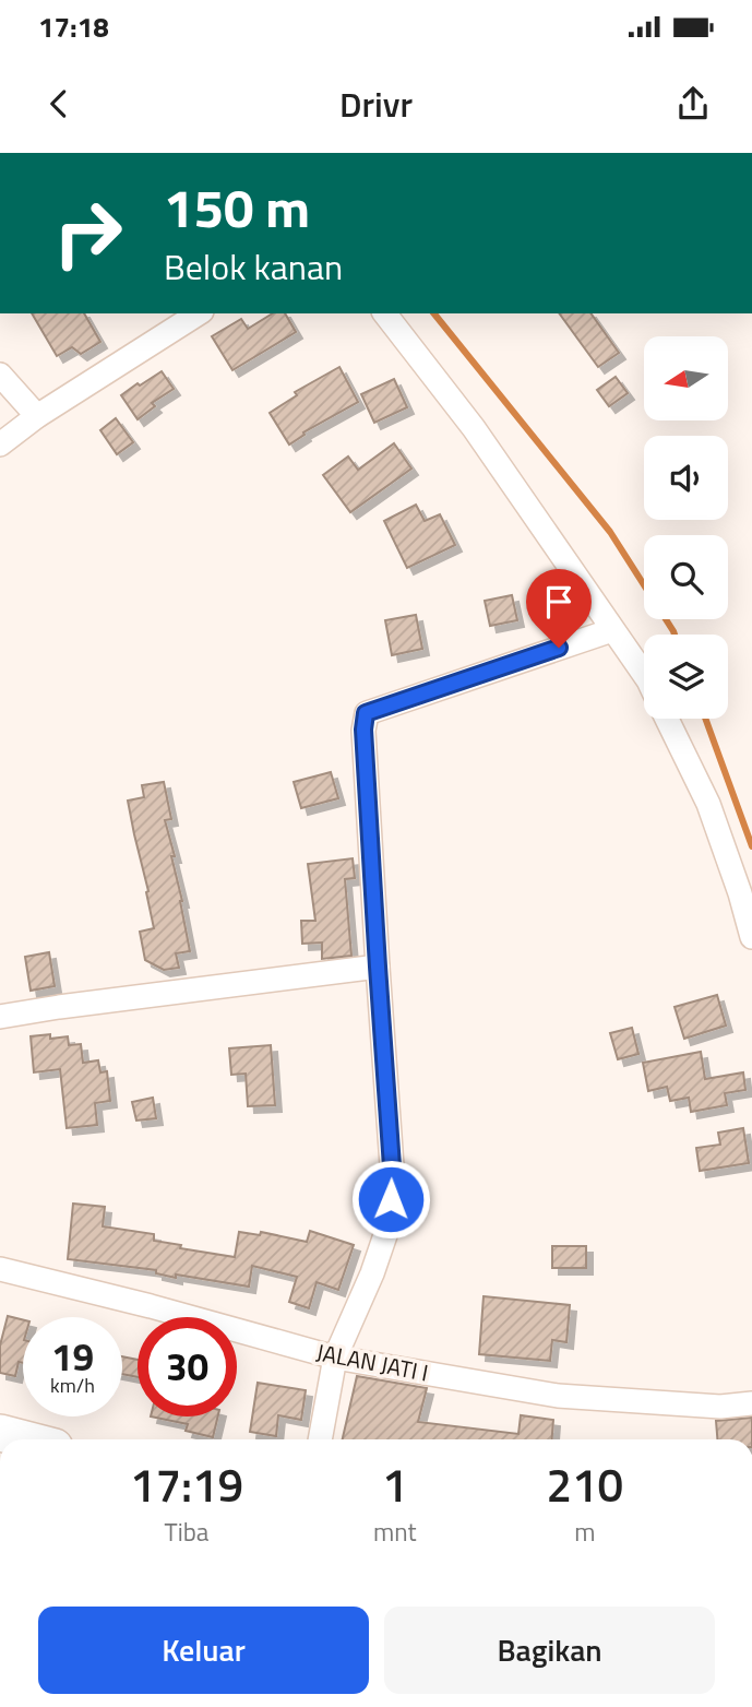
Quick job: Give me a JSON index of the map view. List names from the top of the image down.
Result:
{
  "streets": {
    "street": ["JALAN JATI I"]
  },
  "north": "left",
  "page": {
    "status": "17:18",
    "header": "Drivr",
    "turn": ["150 m", "Belok kanan"],
    "speed": "19 km/h",
    "limit": "30",
    "eta": [
      "17:19",
      "Tiba",
      "1",
      "mnt",
      "210",
      "m"
    ],
    "buttons": ["Keluar", "Bagikan"]
  }
}
